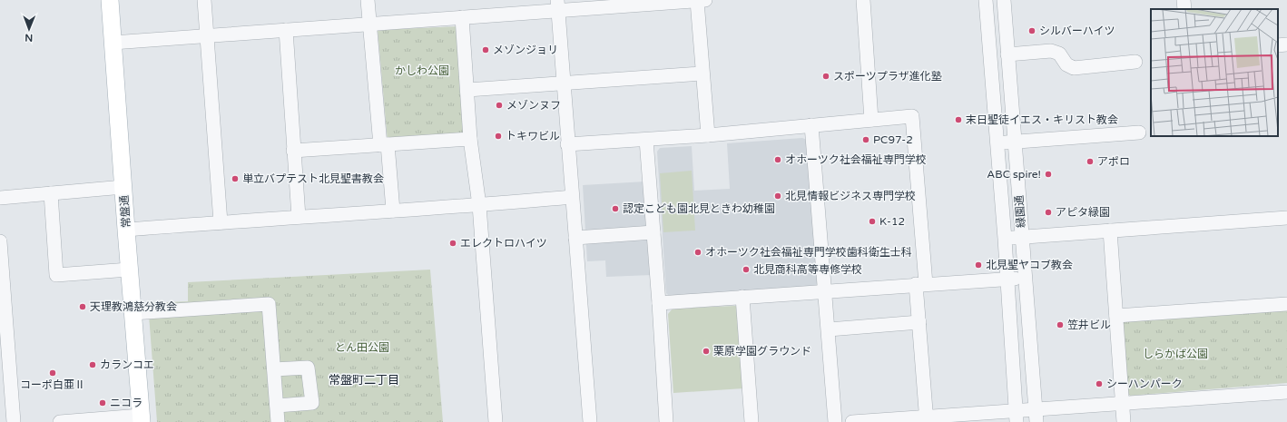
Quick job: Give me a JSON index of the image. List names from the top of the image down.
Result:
{
  "streets": {
    "main road": ["常盤通"],
    "street": ["緑園通"]
  },
  "districts": ["常盤町二丁目"],
  "parks": ["かしわ公園", "とん田公園", "しらかば公園"],
  "places": [
    "シルバーハイツ",
    "メゾンジョリ",
    "スポーツプラザ進化塾",
    "メゾンヌフ",
    "末日聖徒イエス・キリスト教会",
    "トキワビル",
    "PC97-2",
    "オホーツク社会福祉専門学校",
    "アポロ",
    "ABC spire!",
    "単立バプテスト北見聖書教会",
    "北見情報ビジネス専門学校",
    "認定こども園北見ときわ幼稚園",
    "アピタ緑園",
    "K-12",
    "エレクトロハイツ",
    "オホーツク社会福祉専門学校歯科衛生士科",
    "北見聖ヤコブ教会",
    "北見商科高等専修学校",
    "天理教鴻慈分教会",
    "笠井ビル",
    "栗原学園グラウンド",
    "カランコエ",
    "コーポ白亜Ⅱ",
    "シーハンパーク",
    "ニコラ"
  ],
  "north": "bottom"
}
